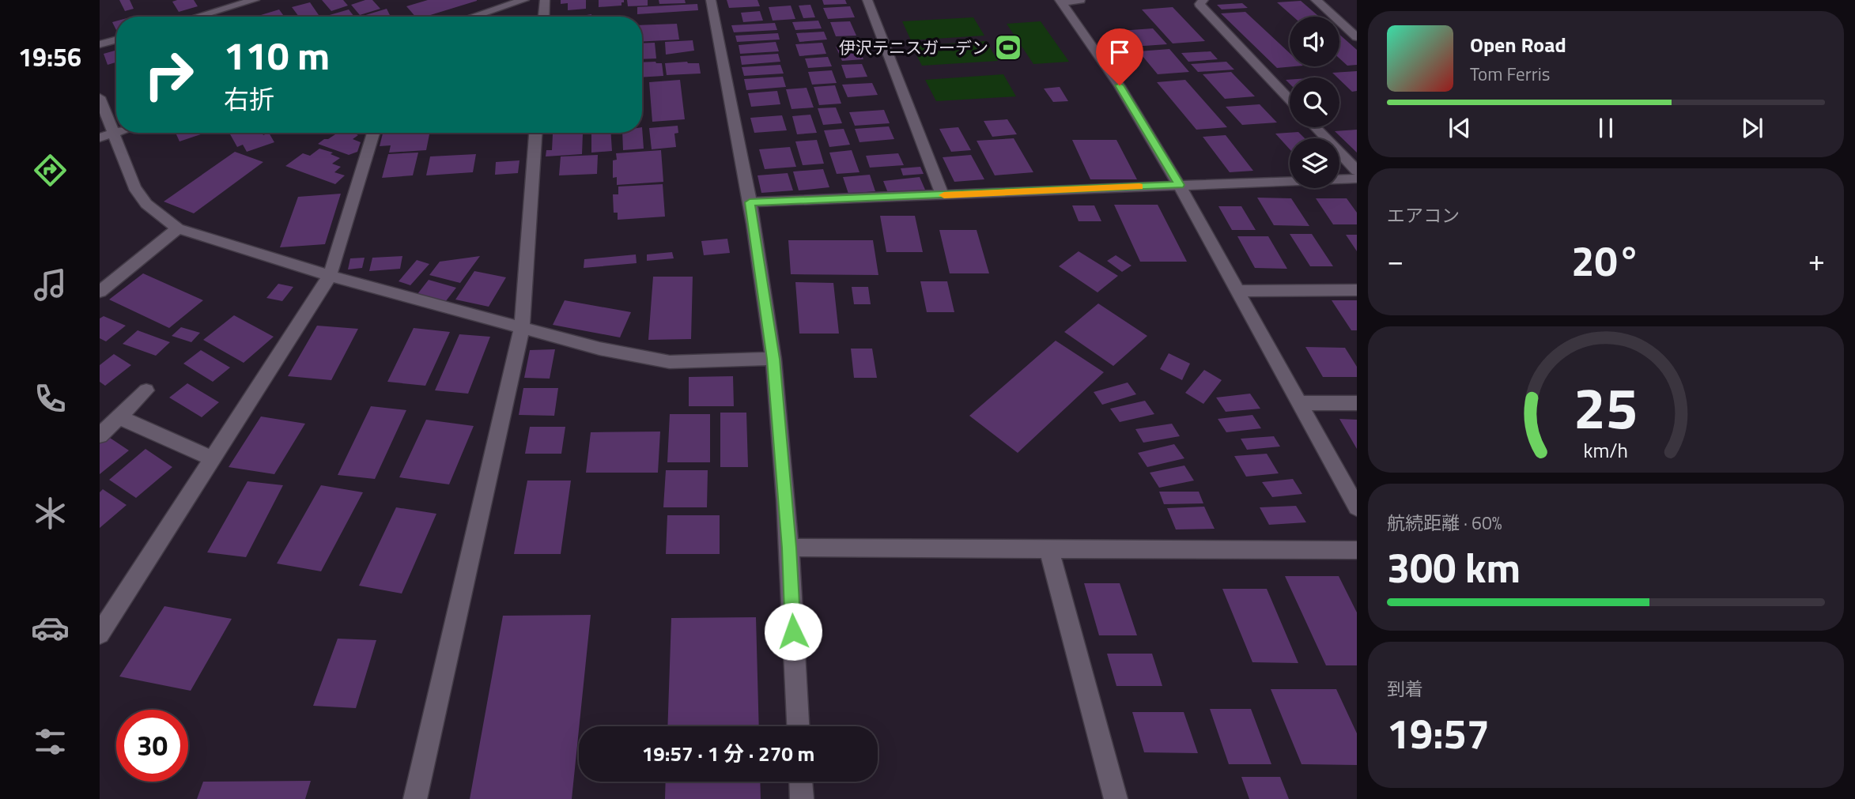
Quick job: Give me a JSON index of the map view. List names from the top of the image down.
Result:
{
  "places": {
    "sports": ["伊沢テニスガーデン"]
  },
  "page": {
    "tabs": "19:56",
    "turn": ["110 m", "右折"],
    "song": ["Open Road", "Tom Ferris"],
    "tile": [
      "エアコン",
      ["航続距離 · 60%", "300 km"],
      ["到着", "19:57"]
    ],
    "heat": ["−", "20°", "+"],
    "limit": "30",
    "trip": "19:57 · 1 分 · 270 m",
    "gauge": ["25", "km/h"]
  }
}
